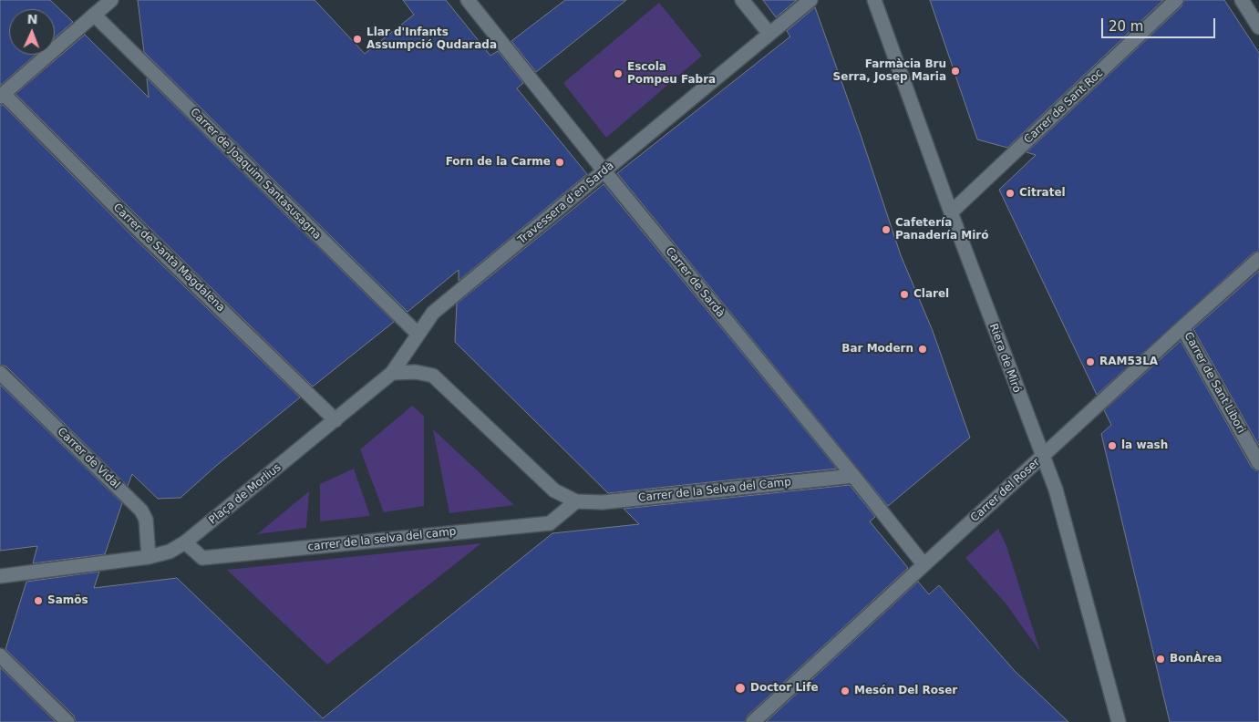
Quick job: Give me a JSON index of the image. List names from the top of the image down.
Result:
{
  "streets": {
    "street": [
      "Carrer de Sant Roc",
      "Carrer de Joaquim Santasusagna",
      "Travessera d'en Sardà",
      "Carrer de Santa Magdalena",
      "Carrer de Sardà",
      "Riera de Miró",
      "Carrer de Sant Libori",
      "Carrer de Vidal",
      "Carrer de la Selva del Camp",
      "Carrer del Roser",
      "Plaça de Morlius",
      "carrer de la selva del camp"
    ]
  },
  "crossings": [
    ["Carrer de Sant Roc", "Riera de Miró"],
    ["Carrer de Joaquim Santasusagna", "Travessera d'en Sardà"],
    ["Travessera d'en Sardà", "Carrer de Santa Magdalena"],
    ["Travessera d'en Sardà", "Carrer de Sardà"],
    ["Travessera d'en Sardà", "Plaça de Morlius"],
    ["Carrer de Santa Magdalena", "Plaça de Morlius"],
    ["Carrer de Sardà", "Carrer de la Selva del Camp"],
    ["Carrer de Sardà", "Carrer del Roser"],
    ["Riera de Miró", "Carrer del Roser"],
    ["Carrer de Sant Libori", "Carrer del Roser"],
    ["Carrer de Vidal", "Plaça de Morlius"],
    ["Carrer de la Selva del Camp", "carrer de la selva del camp"],
    ["Plaça de Morlius", "carrer de la selva del camp"]
  ],
  "places": [
    "Llar d'Infants Assumpció Qudarada",
    "Farmàcia Bru Serra, Josep Maria",
    "Escola Pompeu Fabra",
    "Forn de la Carme",
    "Citratel",
    "Cafetería Panadería Miró",
    "Clarel",
    "Bar Modern",
    "RAM53LA",
    "la wash",
    "Samös",
    "BonÀrea",
    "Doctor Life",
    "Mesón Del Roser"
  ],
  "scale_bar": "20 m",
  "north": "top"
}
